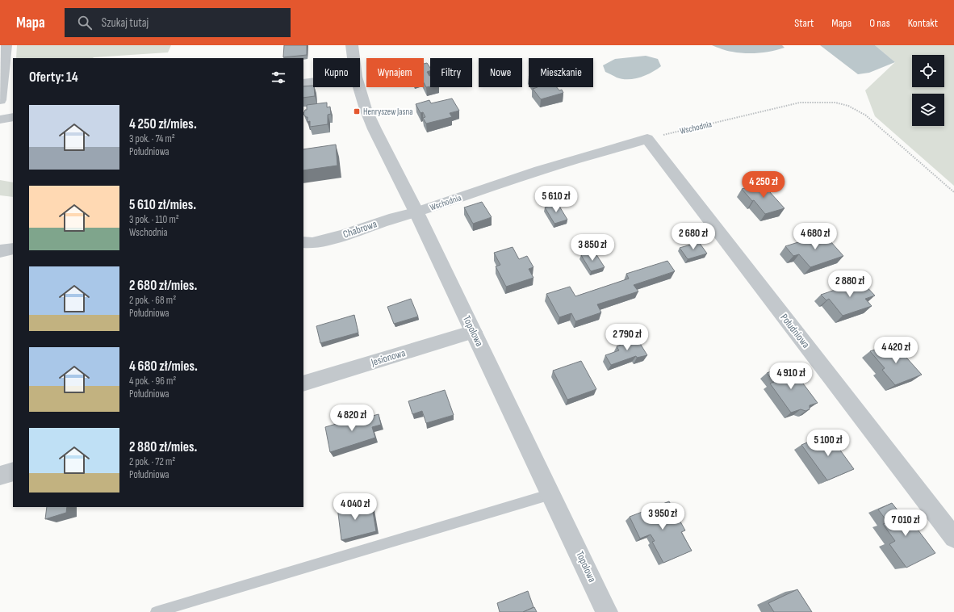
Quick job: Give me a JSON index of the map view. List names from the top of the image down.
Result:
{
  "streets": {
    "street": [
      "Wschodnia",
      "Chabrowa",
      "Topolowa",
      "Południowa",
      "Jesionowa"
    ]
  },
  "crossings": [
    ["Wschodnia", "Chabrowa"],
    ["Wschodnia", "Topolowa"],
    ["Wschodnia", "Południowa"],
    ["Chabrowa", "Topolowa"],
    ["Topolowa", "Jesionowa"]
  ],
  "places": {
    "transit": ["Henryszew Jasna"]
  },
  "page": {
    "header": "Mapa",
    "search": "Szukaj tutaj",
    "nav": [
      "Start",
      "Mapa",
      "O nas",
      "Kontakt"
    ],
    "chip": [
      "Kupno",
      "Wynajem",
      "Filtry",
      "Nowe",
      "Mieszkanie"
    ],
    "heading": "Oferty: 14",
    "list": [
      {
        "name": "4 250 zł/mies.",
        "note": "3 pok. · 74 m² · Południowa"
      },
      {
        "name": "5 610 zł/mies.",
        "note": "3 pok. · 110 m² · Wschodnia"
      },
      {
        "name": "2 680 zł/mies.",
        "note": "2 pok. · 68 m² · Południowa"
      },
      {
        "name": "4 680 zł/mies.",
        "note": "4 pok. · 96 m² · Południowa"
      },
      {
        "name": "2 880 zł/mies.",
        "note": "2 pok. · 72 m² · Południowa"
      }
    ],
    "price": [
      "4 250 zł",
      "5 610 zł",
      "2 680 zł",
      "4 680 zł",
      "3 850 zł",
      "2 880 zł",
      "2 790 zł",
      "4 420 zł",
      "4 910 zł",
      "4 820 zł",
      "5 100 zł",
      "4 040 zł",
      "3 950 zł",
      "7 010 zł"
    ]
  }
}
